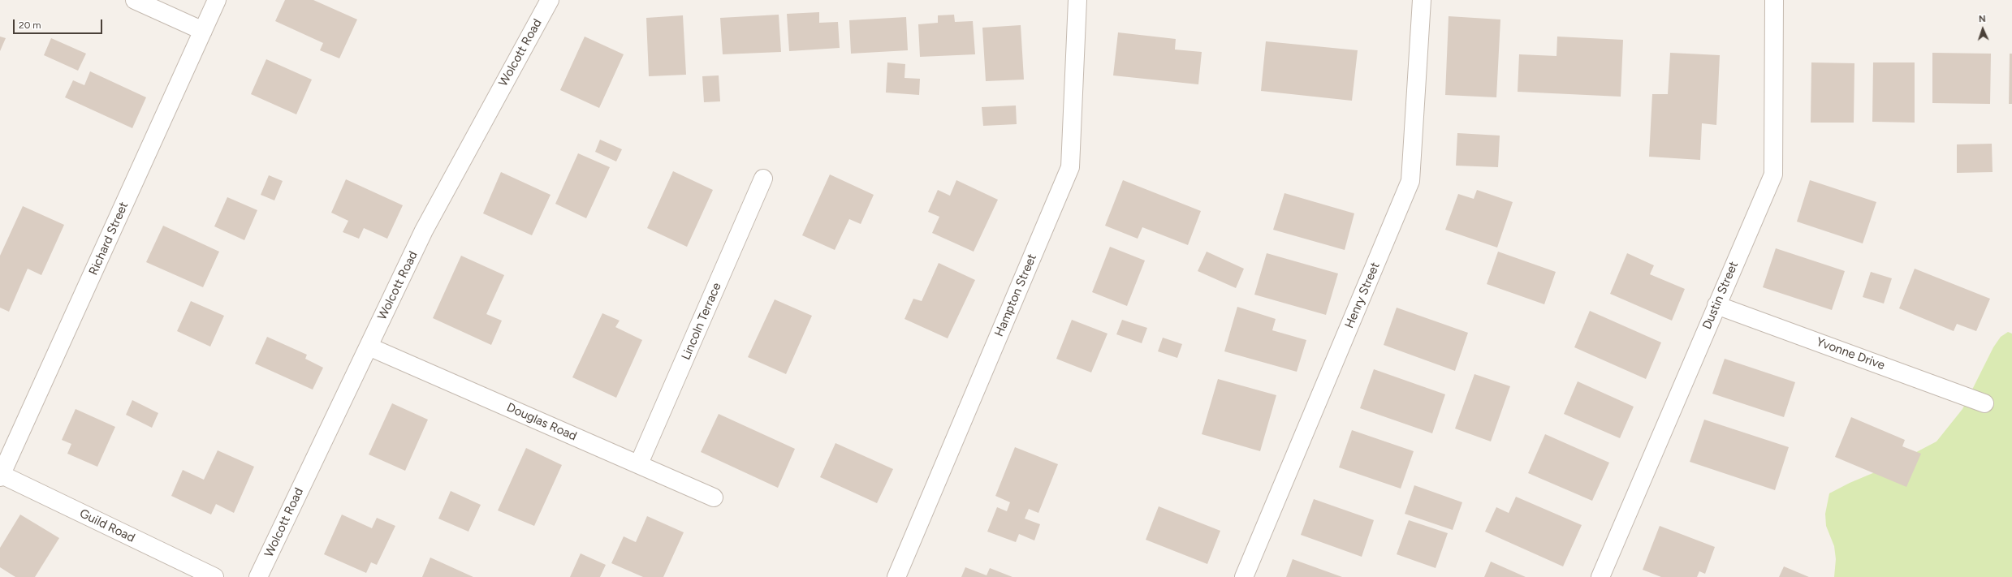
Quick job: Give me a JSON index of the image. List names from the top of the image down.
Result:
{
  "streets": {
    "street": [
      "Wolcott Road",
      "Richard Street",
      "Hampton Street",
      "Henry Street",
      "Dustin Street",
      "Lincoln Terrace",
      "Yvonne Drive",
      "Douglas Road",
      "Guild Road"
    ]
  },
  "crossings": [
    ["Wolcott Road", "Douglas Road"],
    ["Richard Street", "Guild Road"],
    ["Dustin Street", "Yvonne Drive"],
    ["Lincoln Terrace", "Douglas Road"]
  ],
  "scale_bar": "20 m",
  "north": "top"
}
